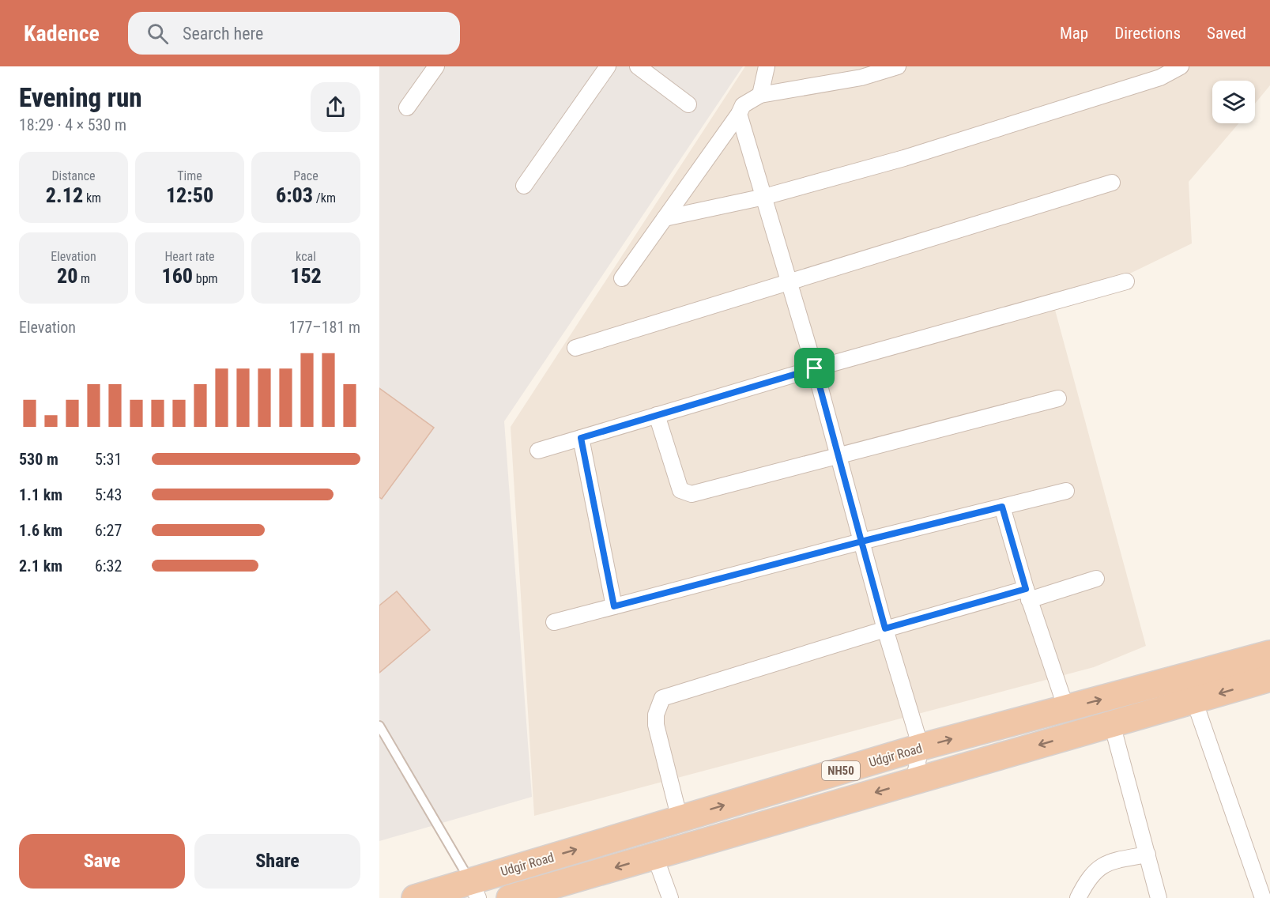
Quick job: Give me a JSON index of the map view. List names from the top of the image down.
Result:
{
  "streets": {
    "highway": ["Udgir Road", "NH50"]
  },
  "page": {
    "header": "Kadence",
    "search": "Search here",
    "nav": ["Map", "Directions", "Saved"],
    "heading": ["Evening run", "18:29 · 4 × 530 m"],
    "stats": [
      ["Distance", "2.12 km"],
      ["Time", "12:50"],
      ["Pace", "6:03 /km"],
      ["Elevation", "20 m"],
      ["Heart rate", "160 bpm"],
      ["kcal", "152"]
    ],
    "chart": ["Elevation", "177–181 m"],
    "list": [
      {
        "name": "530 m",
        "note": "5:31"
      },
      {
        "name": "1.1 km",
        "note": "5:43"
      },
      {
        "name": "1.6 km",
        "note": "6:27"
      },
      {
        "name": "2.1 km",
        "note": "6:32"
      }
    ],
    "buttons": ["Save", "Share"]
  }
}
